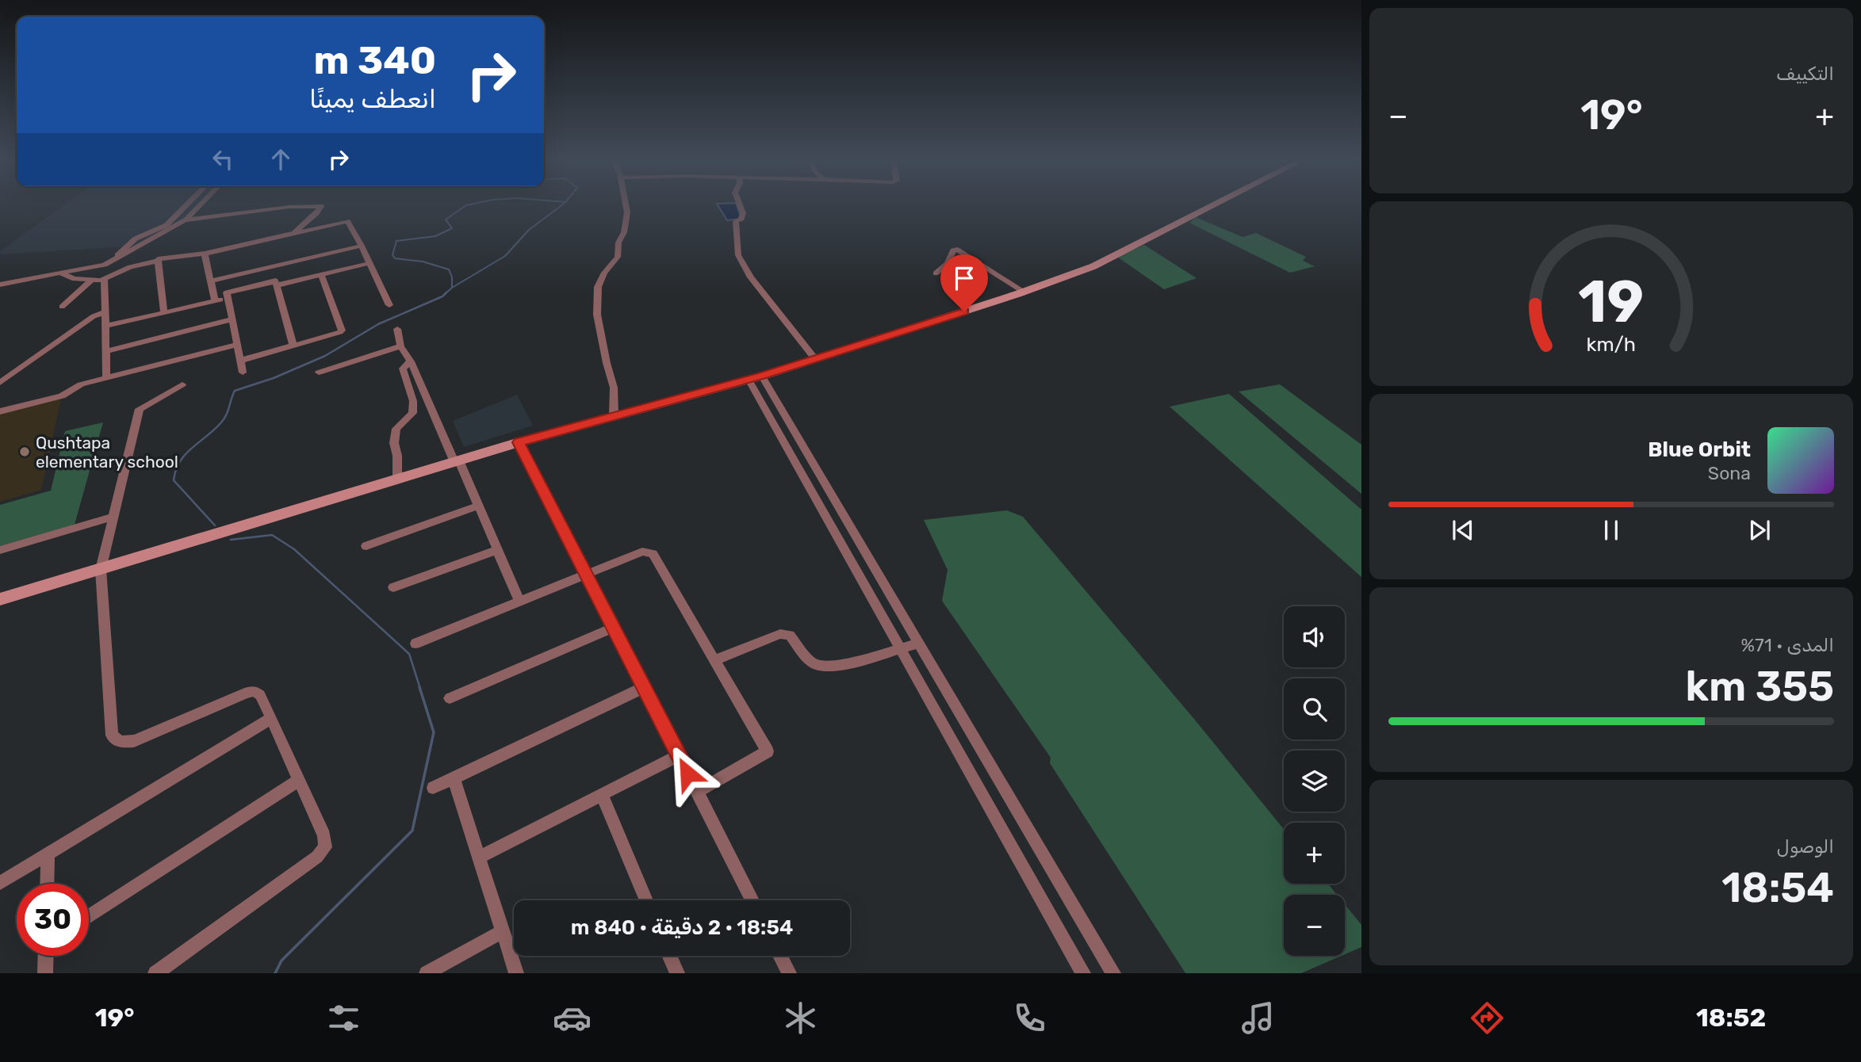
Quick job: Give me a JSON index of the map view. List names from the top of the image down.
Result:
{
  "places": ["Qushtapa elementary school"],
  "page": {
    "tile": [
      "التكييف",
      ["المدى · 71%", "355 km"],
      ["الوصول", "18:54"]
    ],
    "turn": ["340 m", "انعطف يمينًا"],
    "heat": ["−", "19°", "+"],
    "song": ["Blue Orbit", "Sona"],
    "map_buttons": ["+", "−"],
    "limit": "30",
    "trip": "18:54 · 2 دقيقة · 840 m",
    "tabs": ["18:52", "19°"],
    "gauge": ["19", "km/h"]
  }
}
